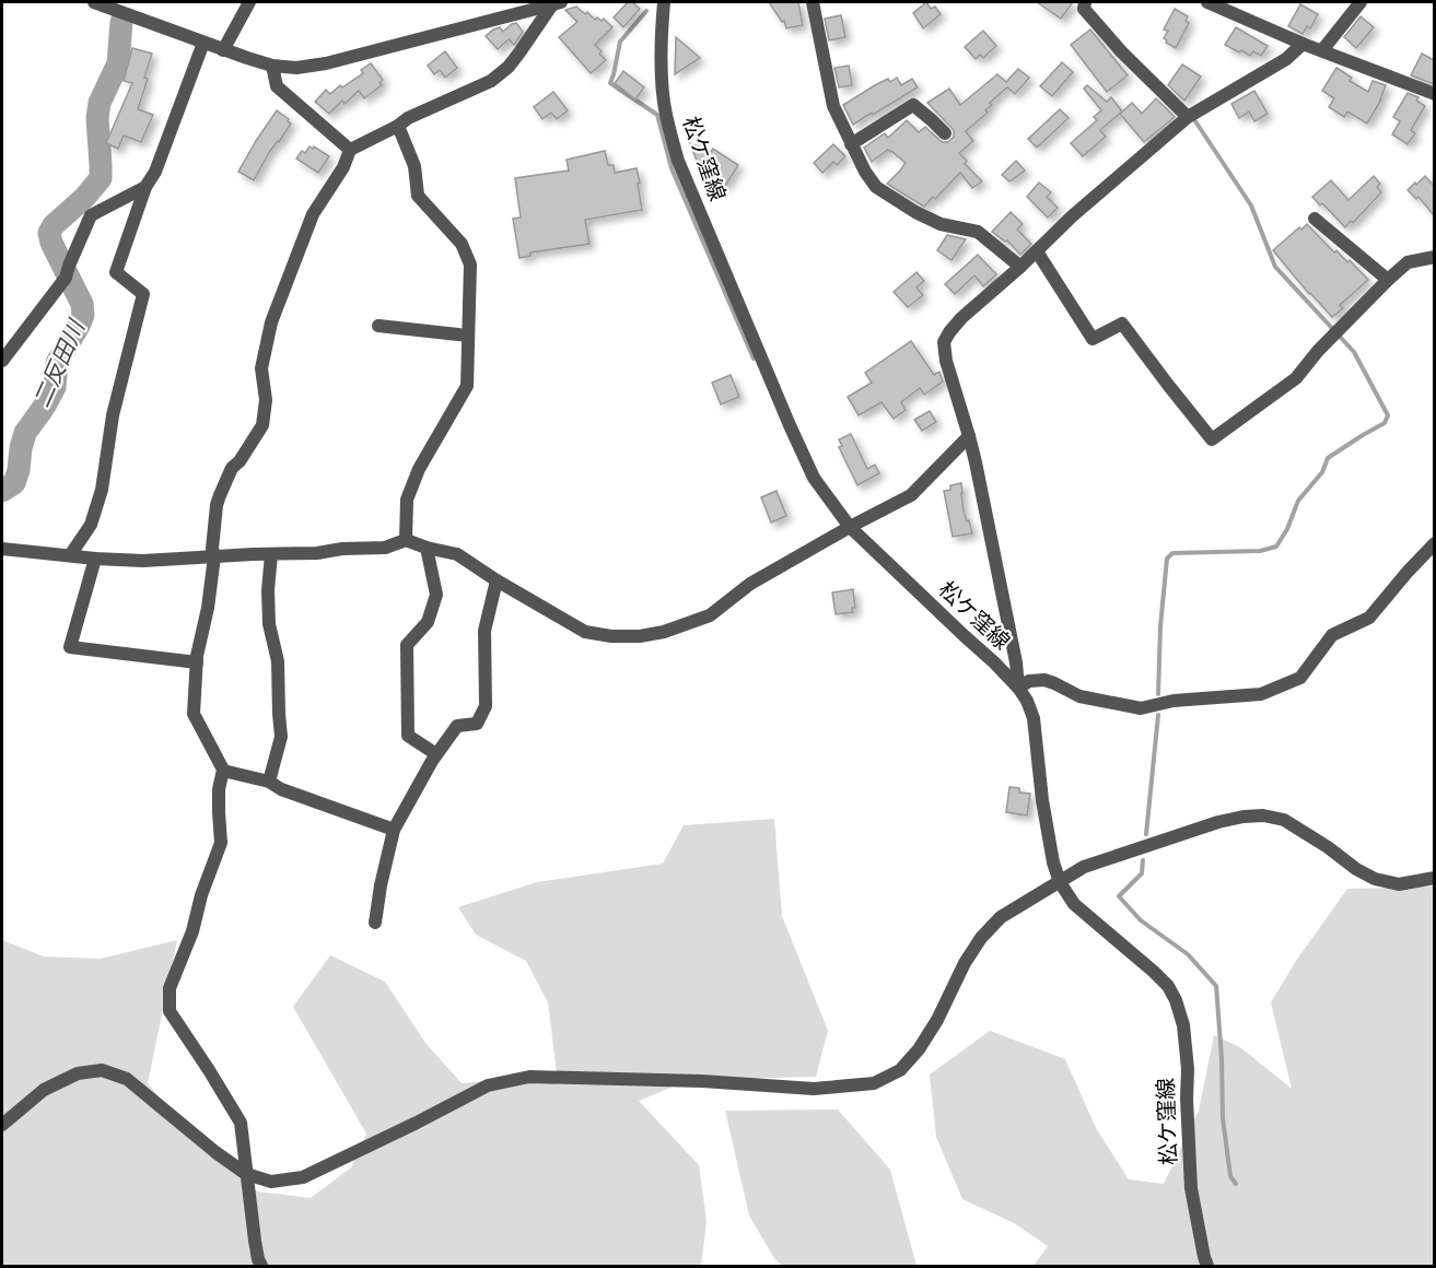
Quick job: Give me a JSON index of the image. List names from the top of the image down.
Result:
{
  "streets": {
    "street": ["松ケ窪線"]
  },
  "water": ["二反田川"]
}
